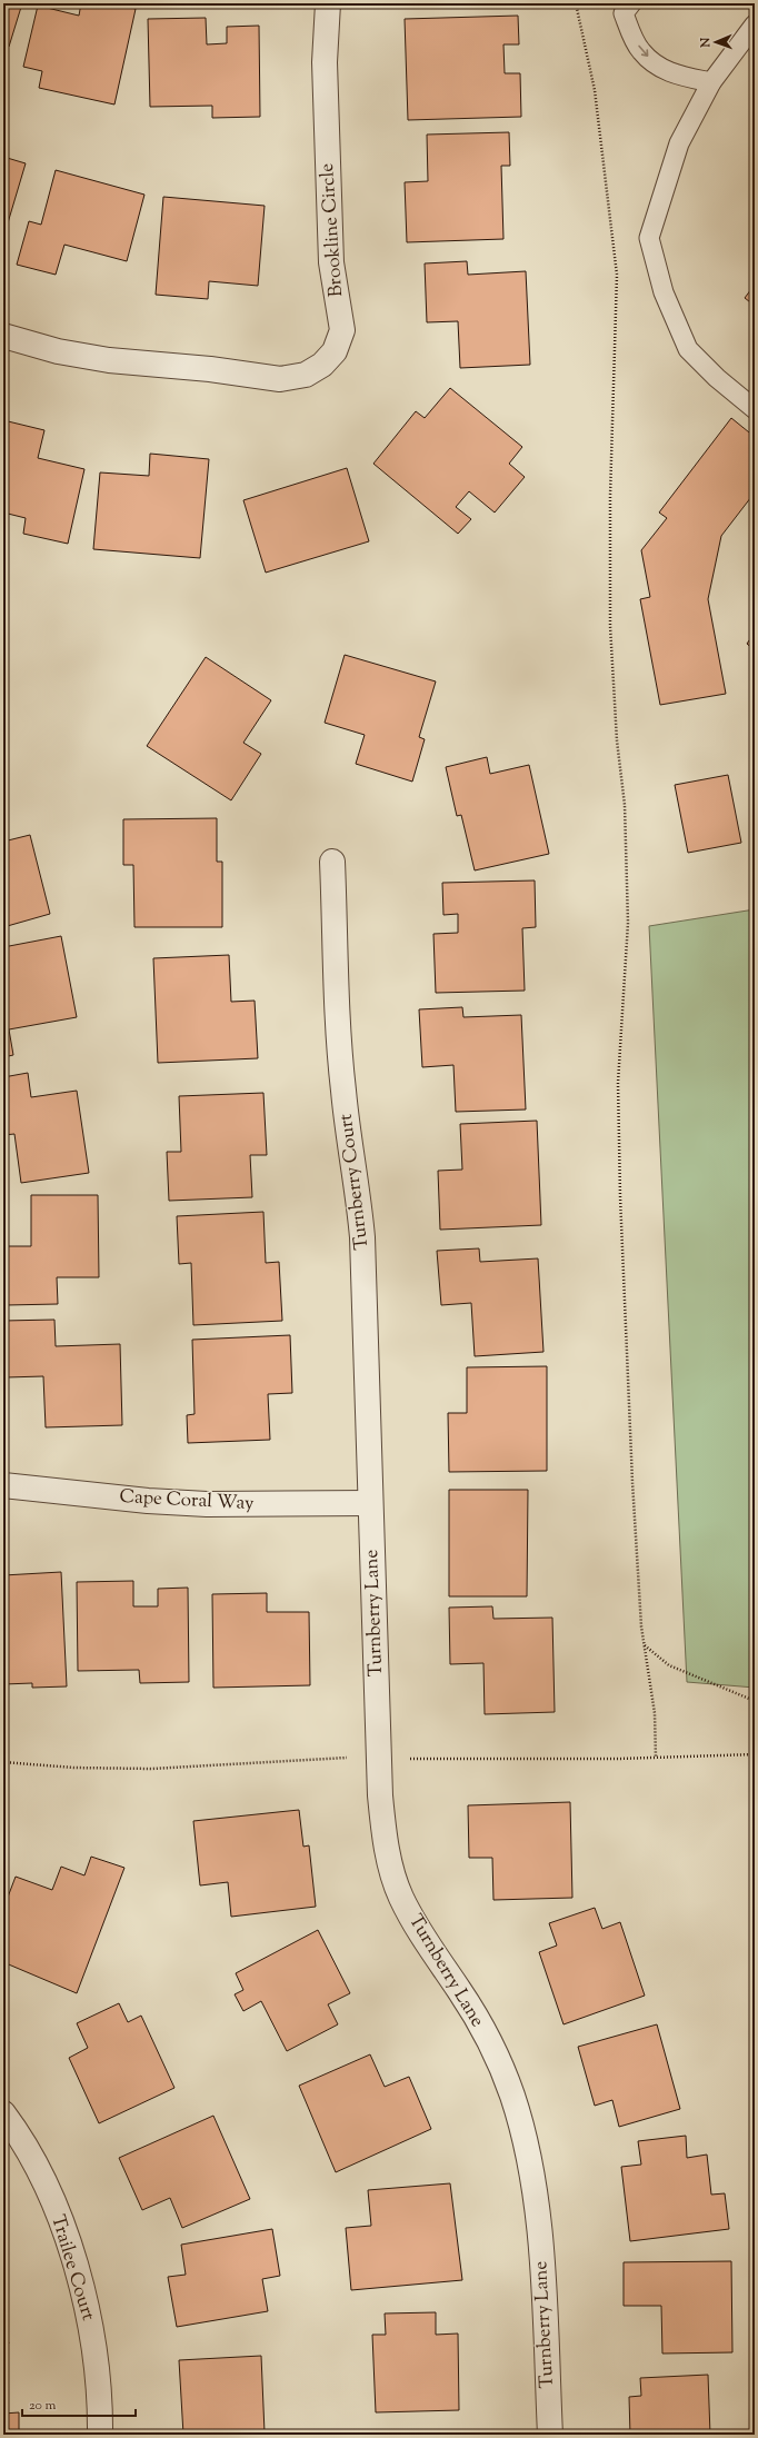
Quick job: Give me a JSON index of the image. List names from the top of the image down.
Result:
{
  "streets": {
    "street": [
      "Brookline Circle",
      "Turnberry Court",
      "Cape Coral Way",
      "Turnberry Lane",
      "Trailee Court"
    ]
  },
  "crossings": [
    ["Turnberry Court", "Cape Coral Way"],
    ["Turnberry Court", "Turnberry Lane"],
    ["Cape Coral Way", "Turnberry Lane"]
  ],
  "scale_bar": "20 m",
  "north": "left"
}
